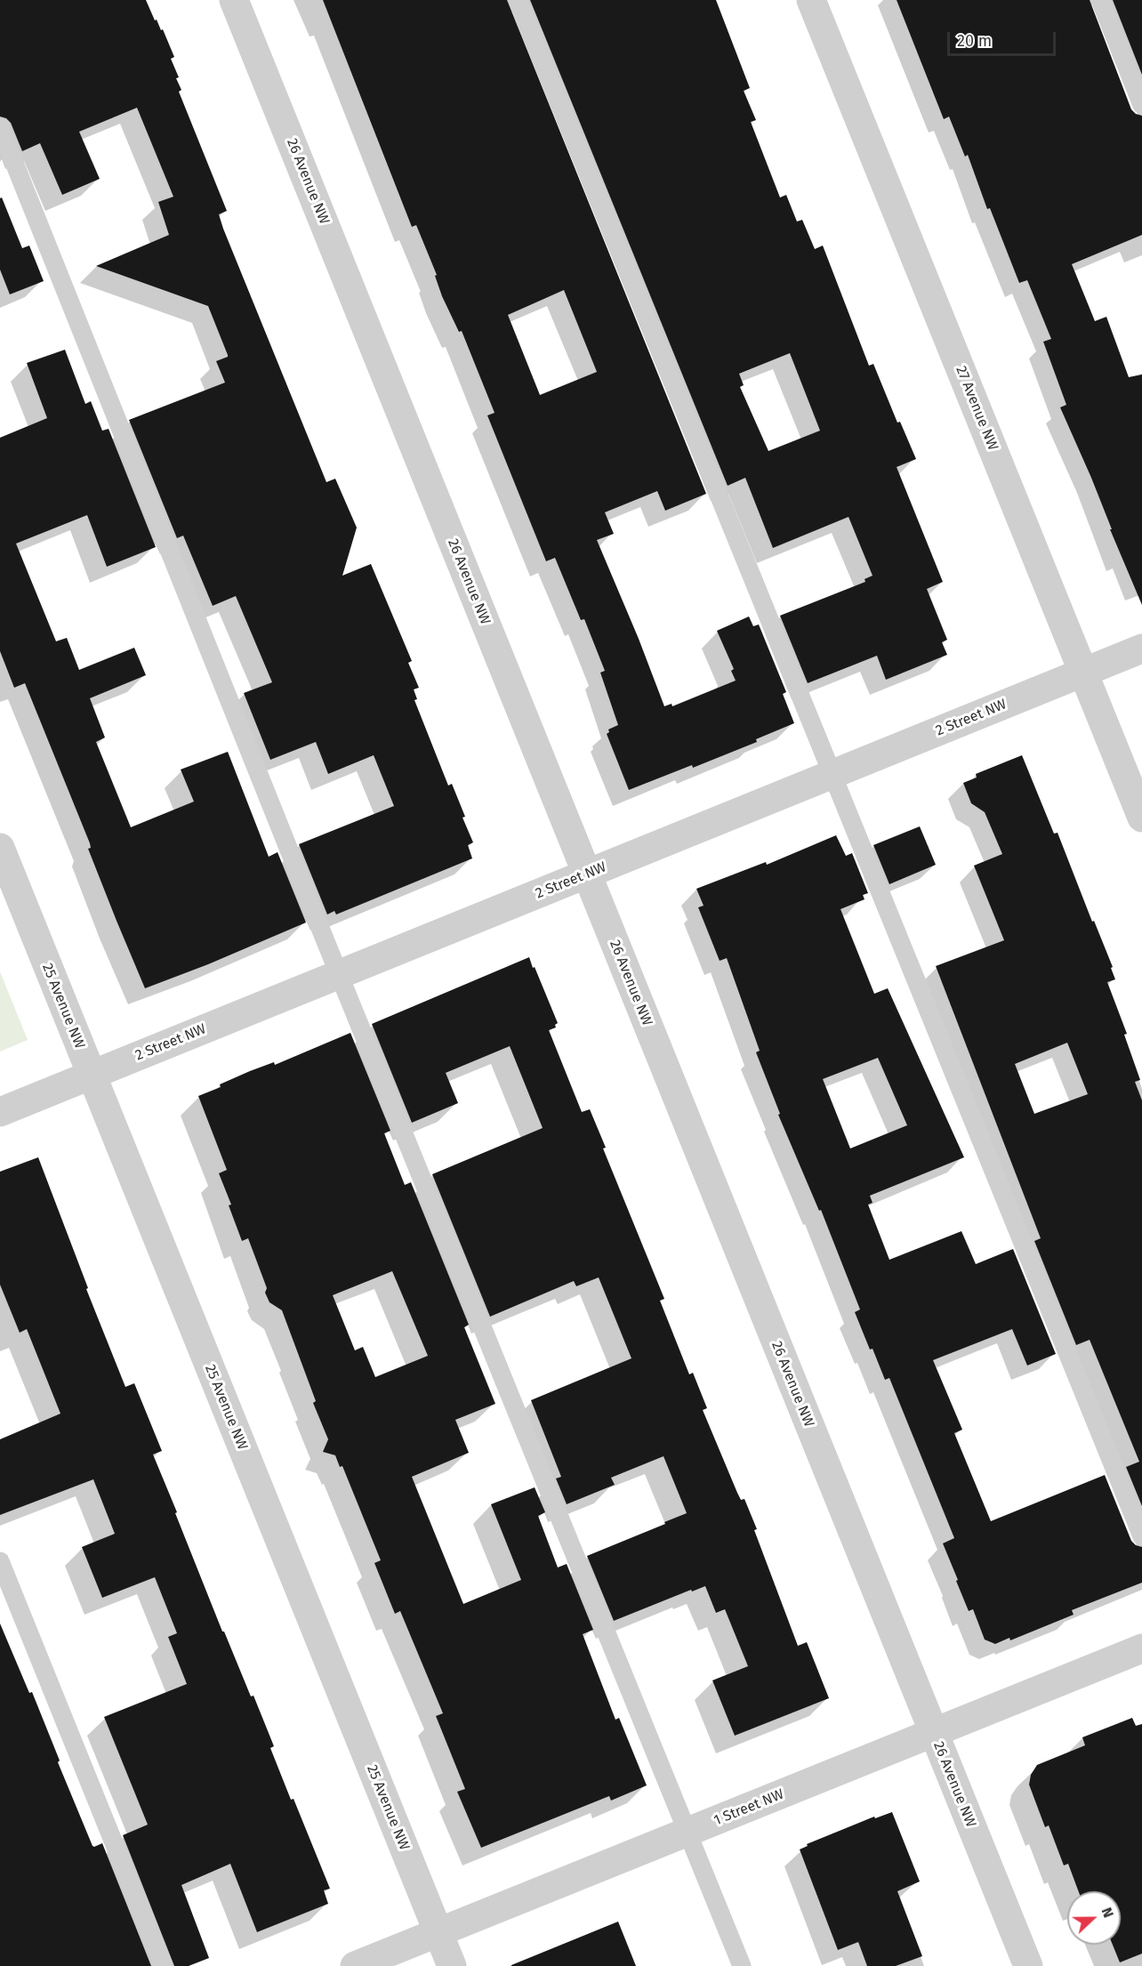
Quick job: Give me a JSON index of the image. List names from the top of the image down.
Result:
{
  "streets": {
    "street": [
      "26 Avenue NW",
      "27 Avenue NW",
      "2 Street NW",
      "25 Avenue NW",
      "1 Street NW"
    ]
  },
  "crossings": [
    ["26 Avenue NW", "2 Street NW"],
    ["26 Avenue NW", "1 Street NW"],
    ["27 Avenue NW", "2 Street NW"],
    ["2 Street NW", "25 Avenue NW"],
    ["25 Avenue NW", "1 Street NW"]
  ],
  "scale_bar": "20 m",
  "north": "right"
}
